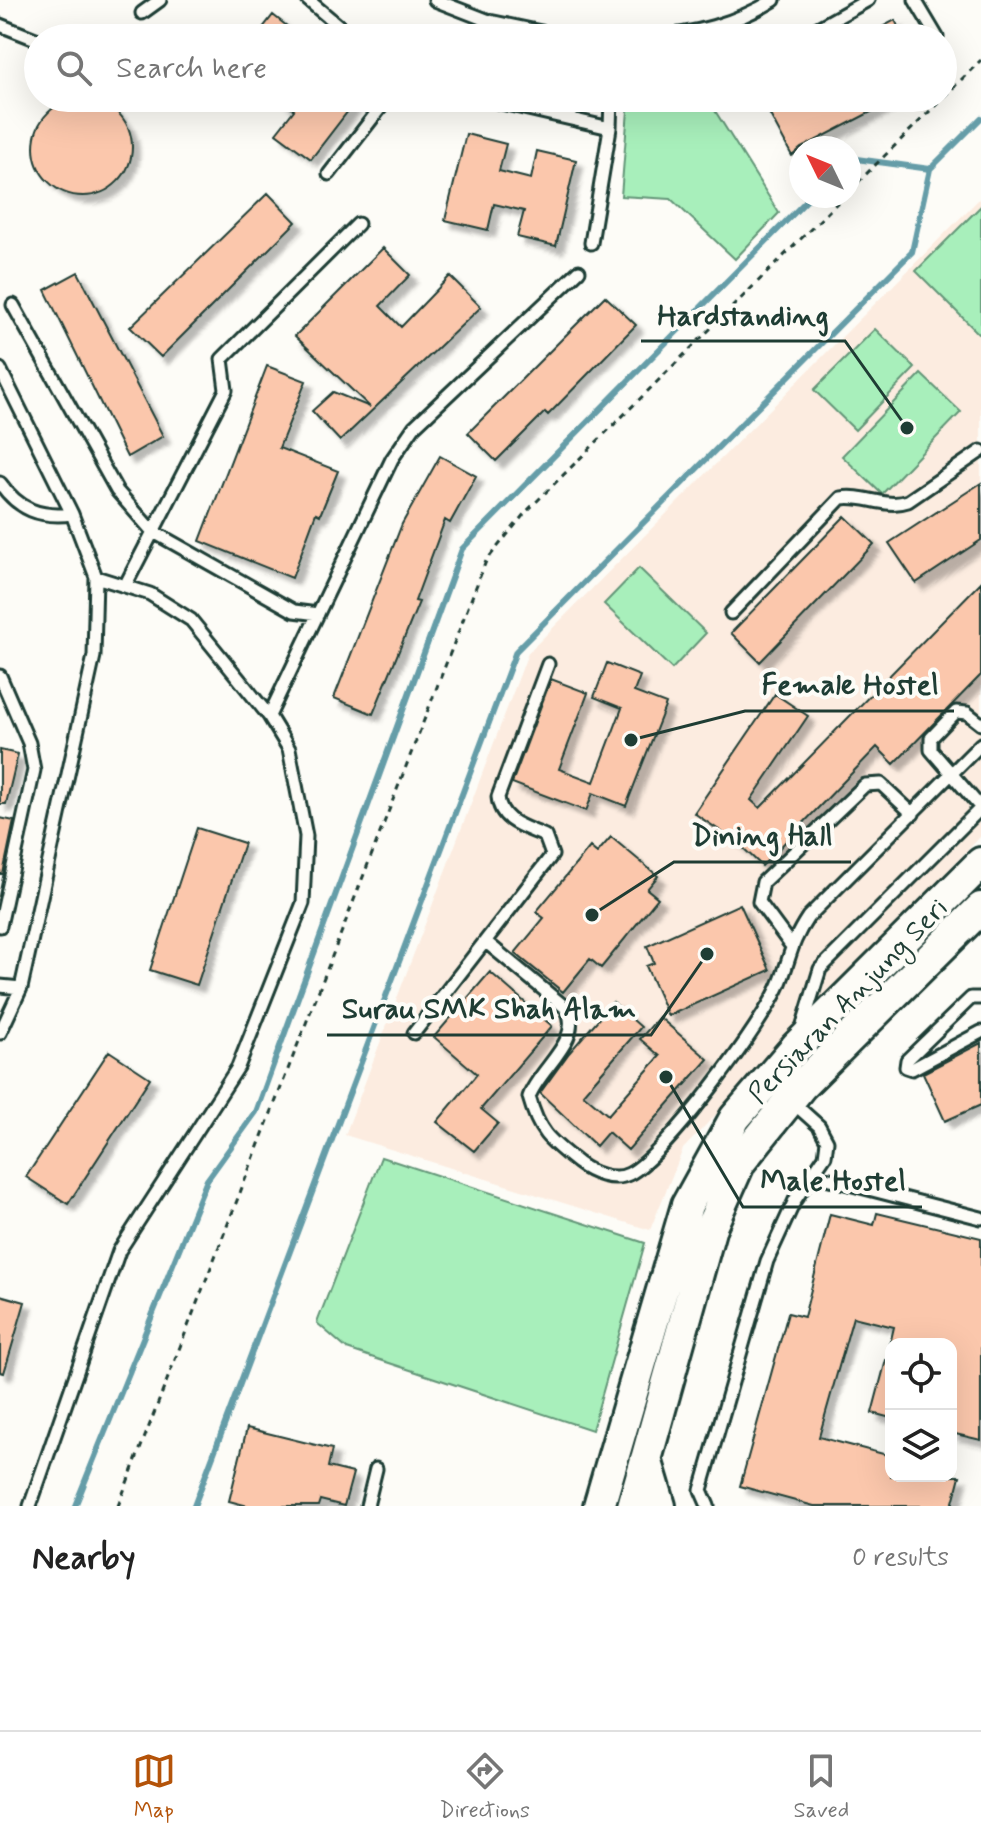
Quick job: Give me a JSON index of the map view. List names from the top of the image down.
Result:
{
  "streets": {
    "street": ["Persiaran Anjung Seri"]
  },
  "places": [
    "Hardstanding",
    "Female Hostel",
    "Dining Hall",
    "Surau SMK Shah Alam",
    "Male Hostel"
  ],
  "north": "top left",
  "page": {
    "search": "Search here",
    "heading": ["Nearby", "0 results"],
    "nav": ["Map", "Directions", "Saved"]
  }
}
